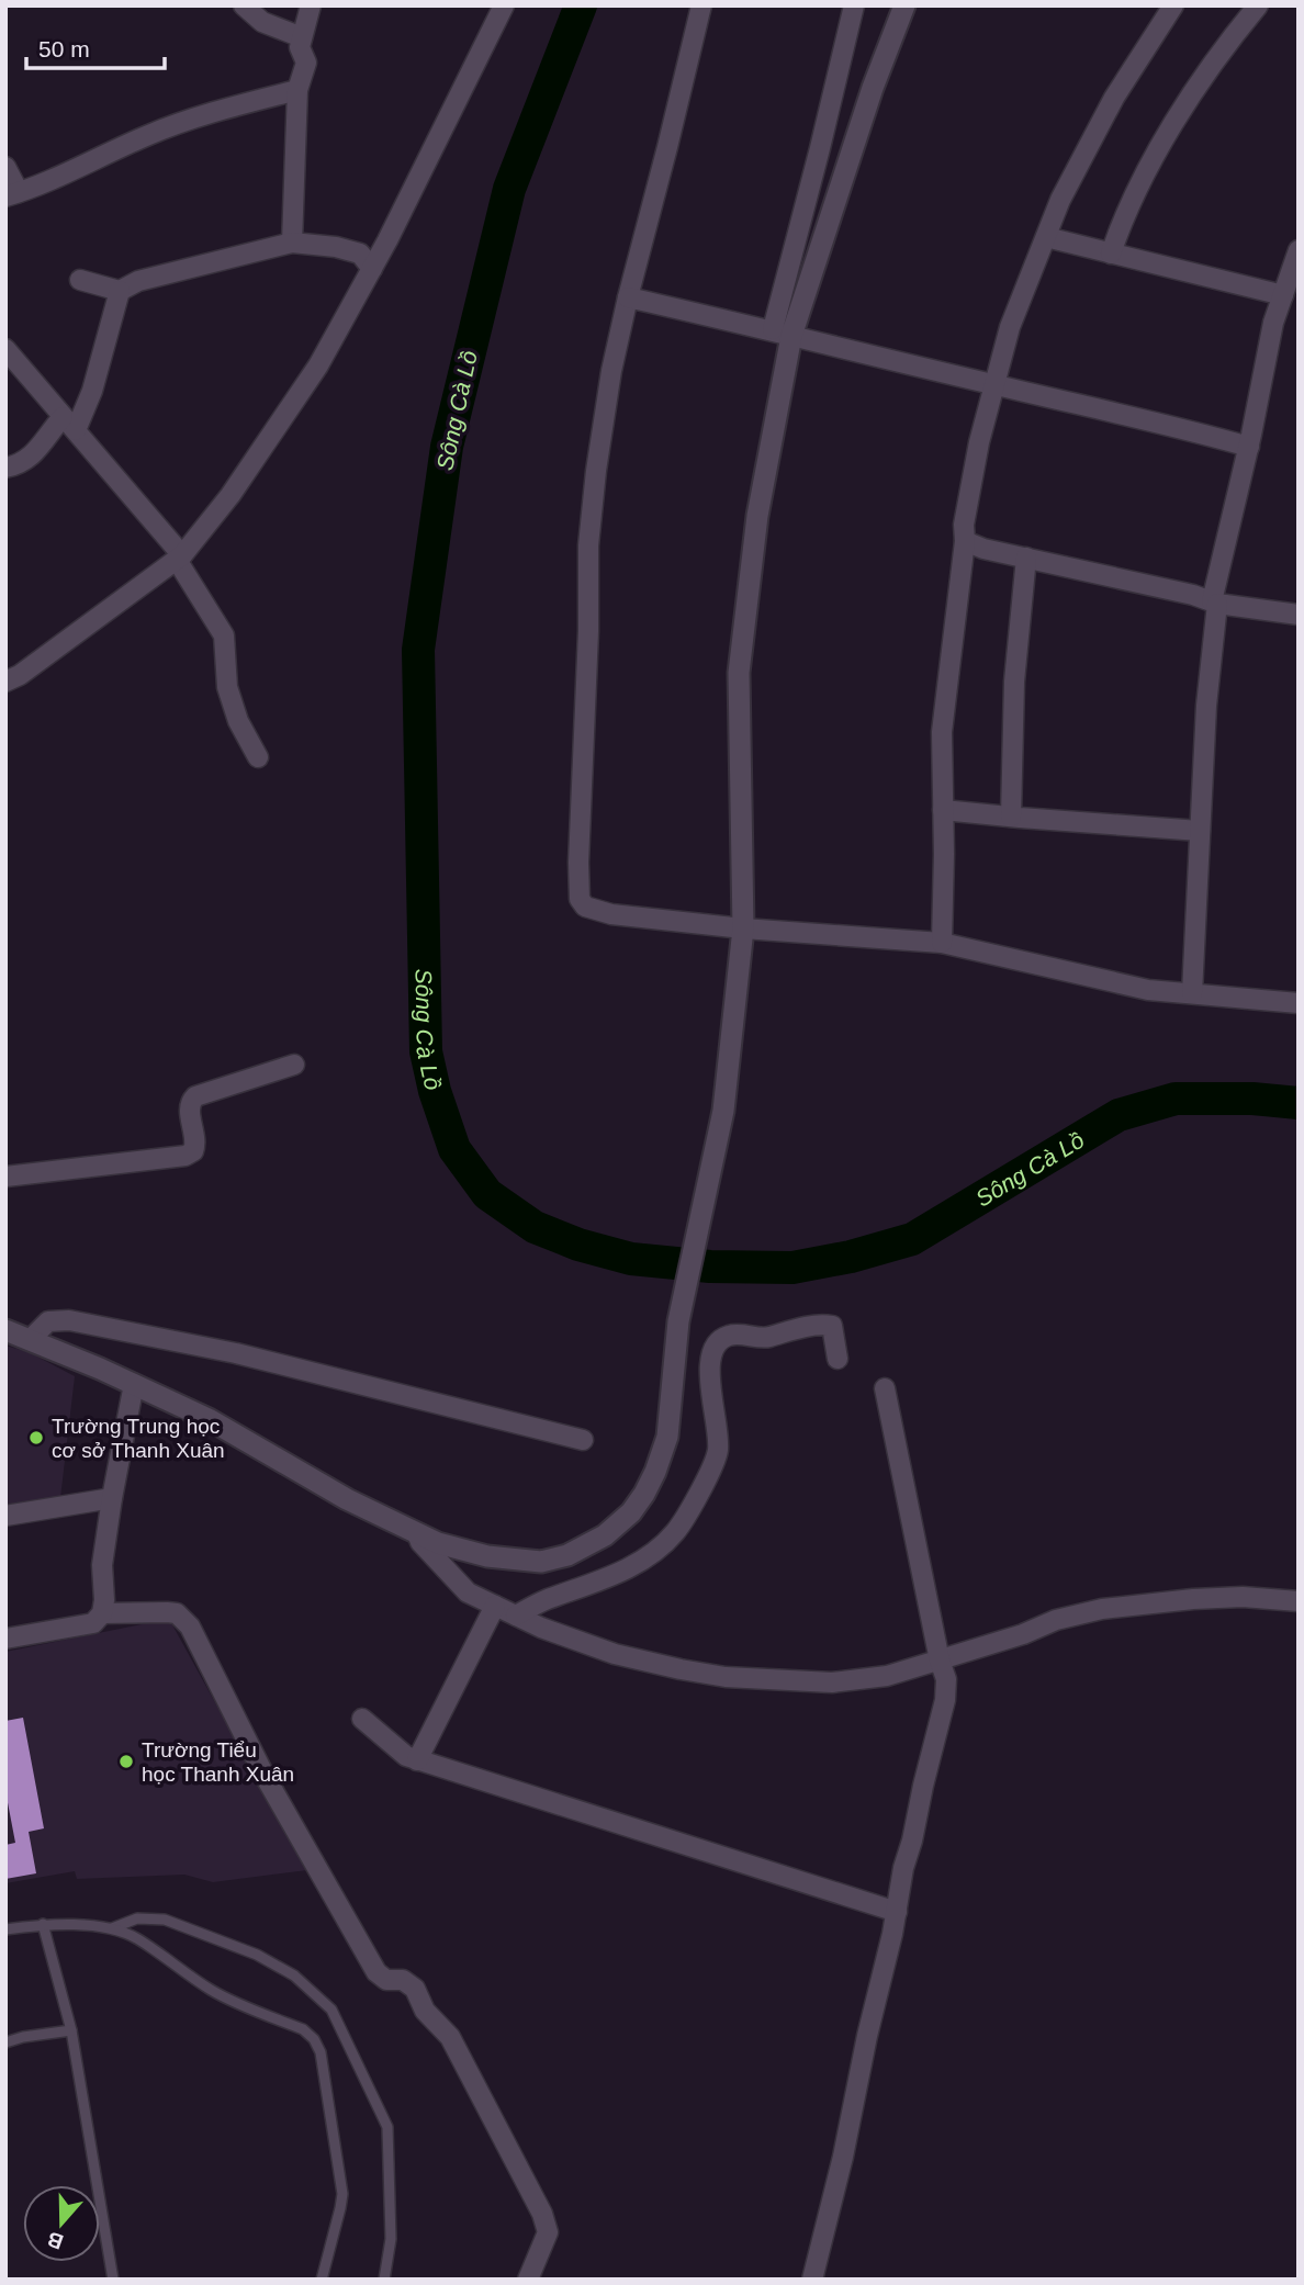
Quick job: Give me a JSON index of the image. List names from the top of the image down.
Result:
{
  "water": ["Sông Cà Lồ"],
  "places": ["Trường Trung học cơ sở Thanh Xuân", "Trường Tiểu học Thanh Xuân"],
  "scale_bar": "50 m",
  "north": "bottom"
}
